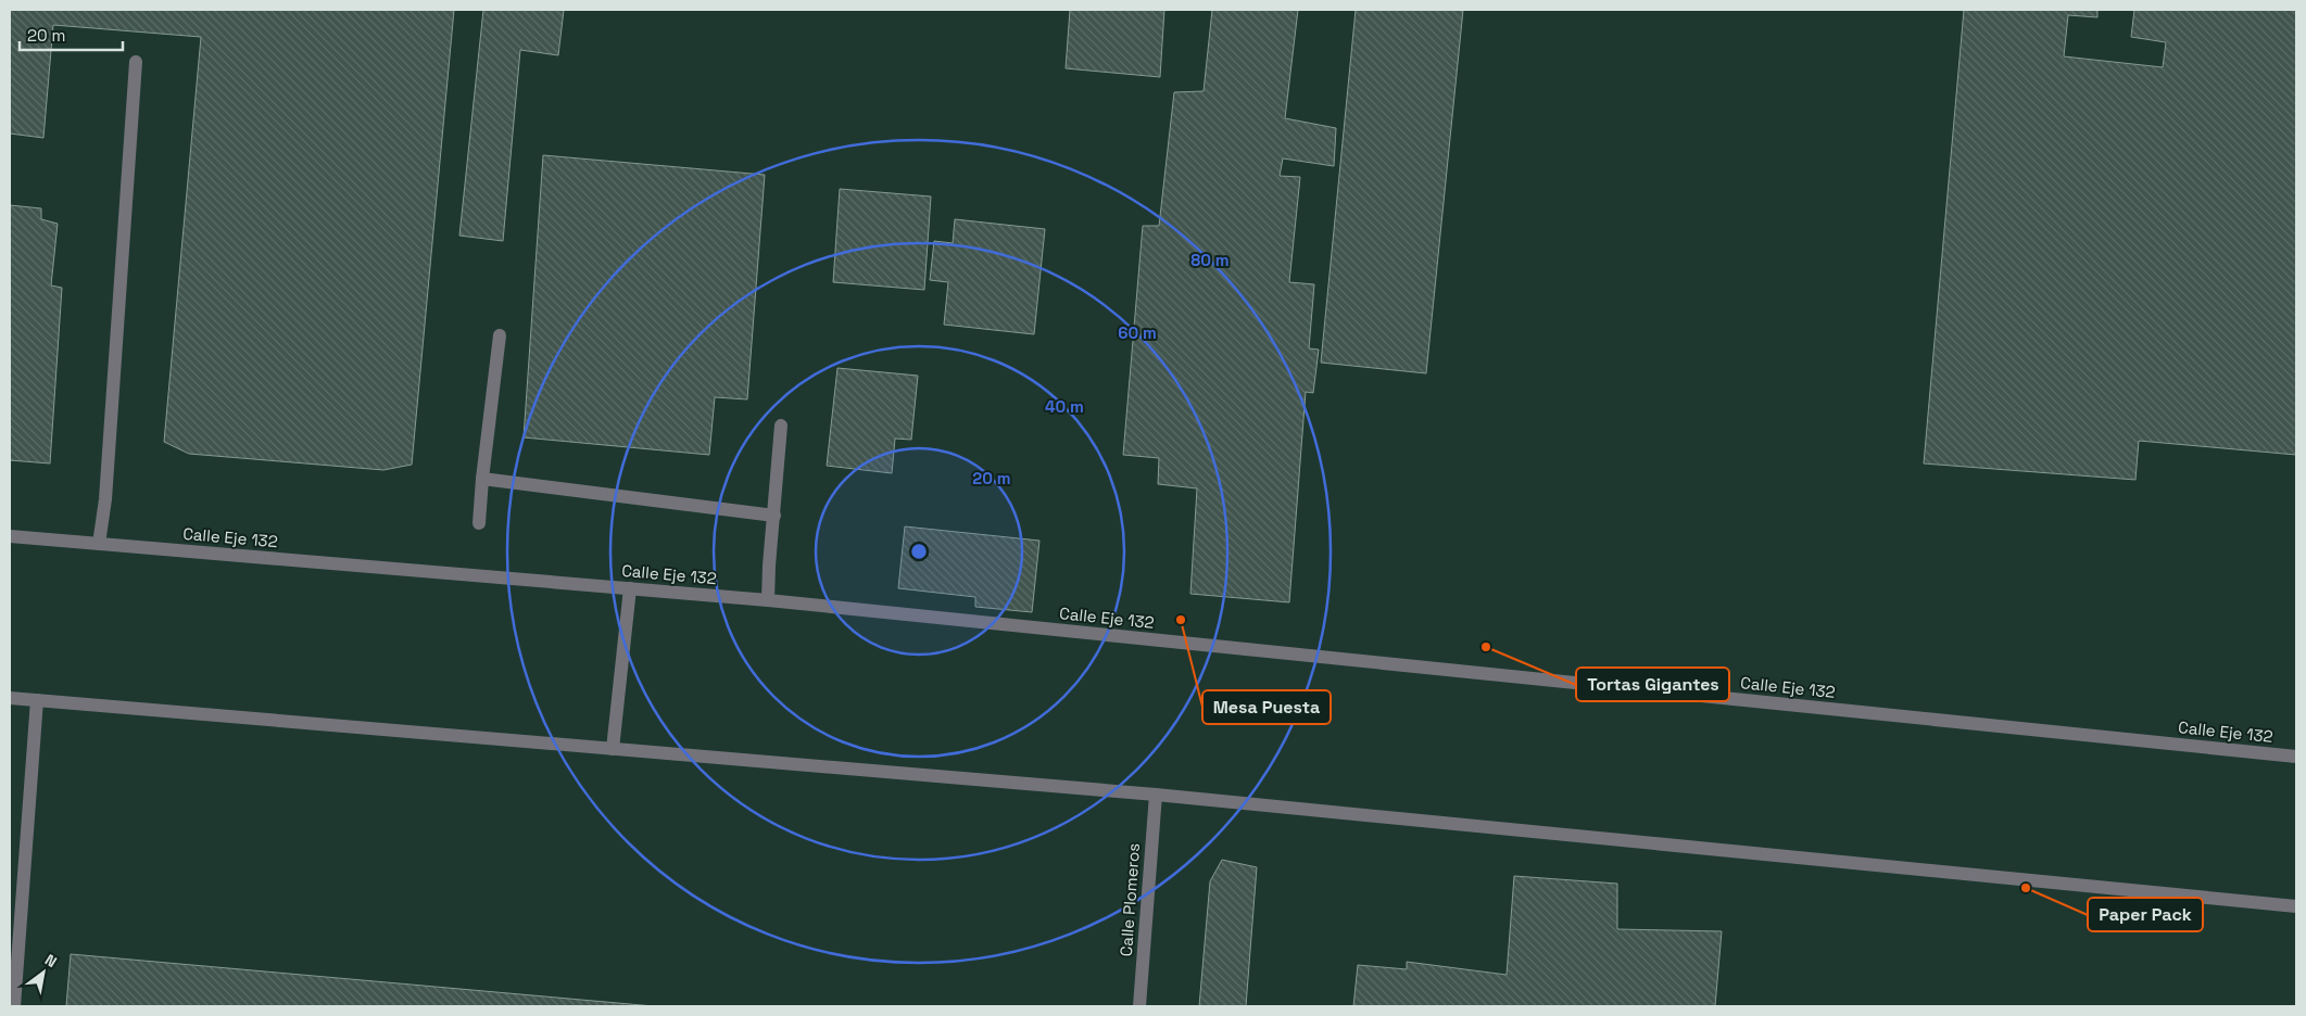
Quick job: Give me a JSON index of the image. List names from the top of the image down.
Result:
{
  "streets": {
    "street": ["Calle Eje 132", "Calle Plomeros"]
  },
  "places": ["Mesa Puesta", "Tortas Gigantes", "Paper Pack"],
  "scale_bar": "20 m",
  "north": "top right",
  "rings": [
    "80 m",
    "60 m",
    "40 m",
    "20 m"
  ]
}
